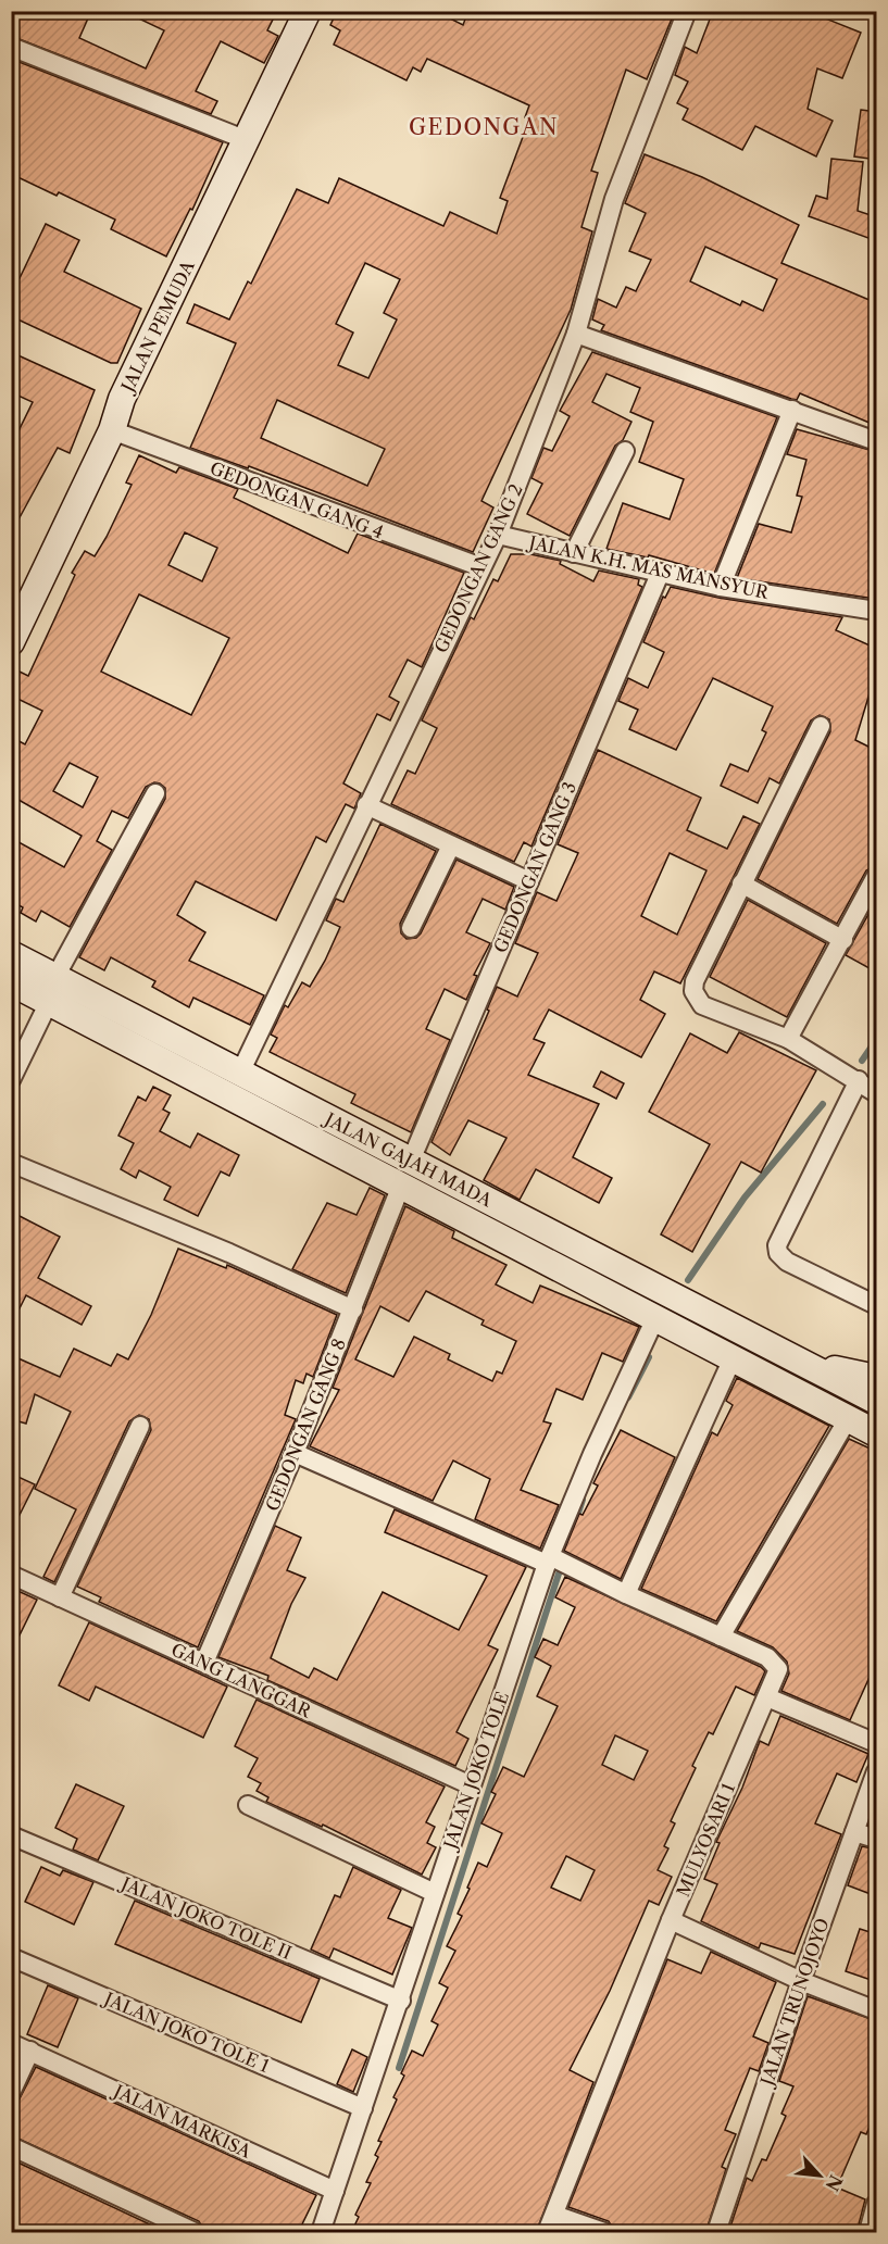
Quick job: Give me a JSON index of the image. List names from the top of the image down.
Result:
{
  "streets": {
    "main road": ["JALAN PEMUDA", "JALAN GAJAH MADA"],
    "street": [
      "GEDONGAN GANG 4",
      "JALAN K.H. MAS MANSYUR",
      "GEDONGAN GANG 2",
      "GEDONGAN GANG 3",
      "GEDONGAN GANG 8",
      "GANG LANGGAR",
      "JALAN JOKO TOLE",
      "MULYOSARI 1",
      "JALAN JOKO TOLE II",
      "JALAN TRUNOJOYO",
      "JALAN JOKO TOLE 1",
      "JALAN MARKISA"
    ]
  },
  "crossings": [
    ["JALAN PEMUDA", "GEDONGAN GANG 4"],
    ["GEDONGAN GANG 4", "GEDONGAN GANG 2"],
    ["JALAN K.H. MAS MANSYUR", "GEDONGAN GANG 2"],
    ["JALAN K.H. MAS MANSYUR", "GEDONGAN GANG 3"],
    ["GEDONGAN GANG 2", "JALAN GAJAH MADA"],
    ["GEDONGAN GANG 3", "JALAN GAJAH MADA"],
    ["JALAN GAJAH MADA", "GEDONGAN GANG 8"],
    ["JALAN GAJAH MADA", "JALAN JOKO TOLE"],
    ["GEDONGAN GANG 8", "GANG LANGGAR"],
    ["GEDONGAN GANG 8", "MULYOSARI 1"],
    ["GANG LANGGAR", "JALAN JOKO TOLE"],
    ["JALAN JOKO TOLE", "MULYOSARI 1"],
    ["JALAN JOKO TOLE", "JALAN JOKO TOLE II"],
    ["JALAN JOKO TOLE", "JALAN JOKO TOLE 1"],
    ["JALAN JOKO TOLE", "JALAN MARKISA"]
  ],
  "districts": ["GEDONGAN"],
  "north": "bottom right"
}
